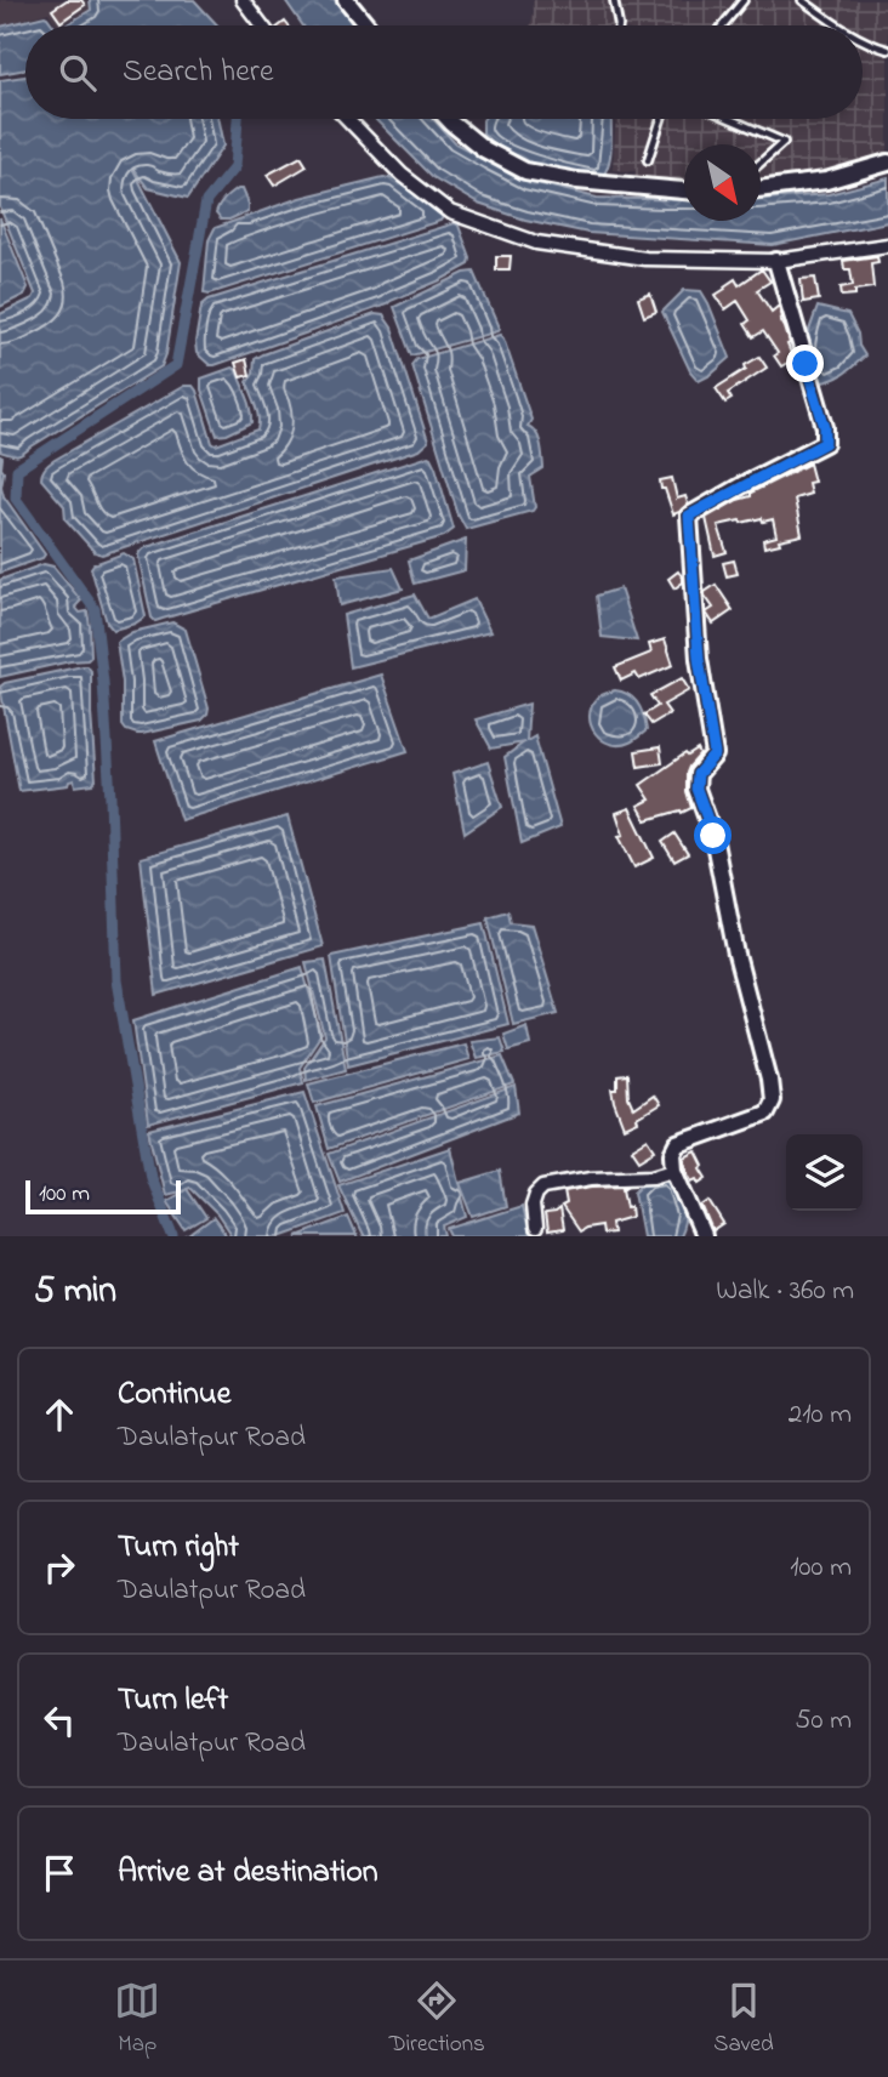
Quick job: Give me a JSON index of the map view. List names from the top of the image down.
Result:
{
  "scale_bar": "100 m",
  "north": "bottom right",
  "page": {
    "search": "Search here",
    "scale": "100 m",
    "heading": ["5 min", "Walk · 360 m"],
    "list": [
      ["Continue", "Daulatpur Road", "210 m"],
      ["Turn right", "Daulatpur Road", "100 m"],
      ["Turn left", "Daulatpur Road", "50 m"],
      "Arrive at destination"
    ],
    "nav": ["Map", "Directions", "Saved"]
  }
}
